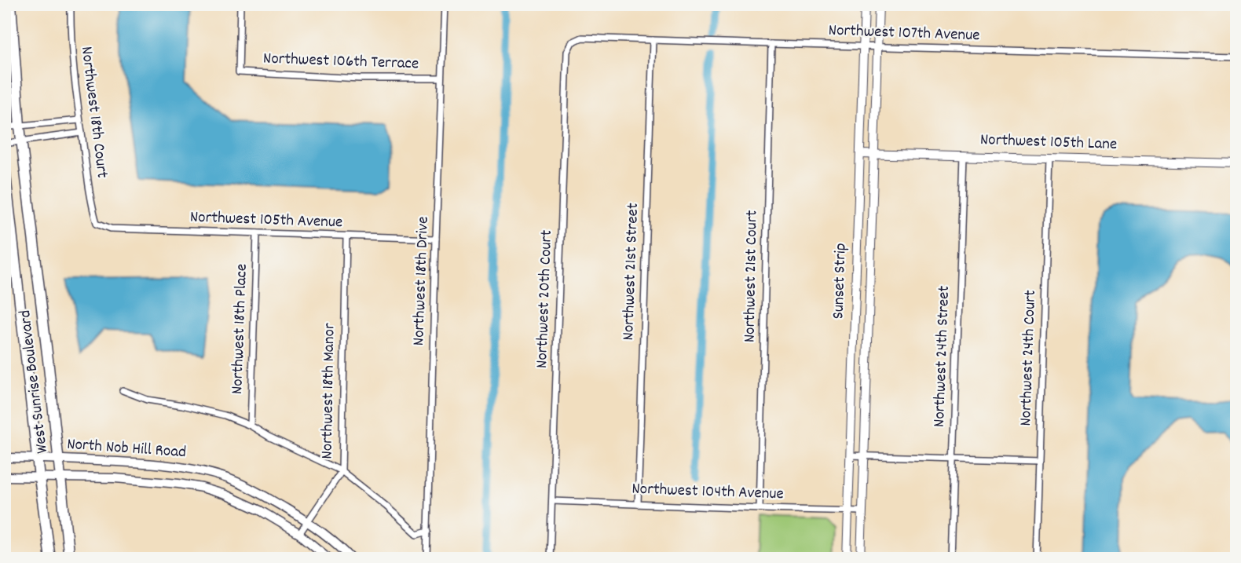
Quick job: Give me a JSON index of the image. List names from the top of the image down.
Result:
{
  "streets": {
    "highway": ["West Sunrise Boulevard"],
    "main road": ["North Nob Hill Road"],
    "street": [
      "Northwest 107th Avenue",
      "Northwest 106th Terrace",
      "Northwest 18th Court",
      "Northwest 105th Lane",
      "Northwest 105th Avenue",
      "Northwest 21st Street",
      "Northwest 21st Court",
      "Northwest 18th Drive",
      "Sunset Strip",
      "Northwest 20th Court",
      "Northwest 18th Place",
      "Northwest 24th Street",
      "Northwest 24th Court",
      "Northwest 18th Manor",
      "Northwest 104th Avenue"
    ]
  },
  "crossings": [
    ["Northwest 107th Avenue", "Northwest 21st Street"],
    ["Northwest 107th Avenue", "Northwest 21st Court"],
    ["Northwest 107th Avenue", "Sunset Strip"],
    ["Northwest 107th Avenue", "Northwest 20th Court"],
    ["Northwest 106th Terrace", "Northwest 18th Drive"],
    ["Northwest 18th Court", "Northwest 105th Avenue"],
    ["Northwest 105th Lane", "Sunset Strip"],
    ["Northwest 105th Lane", "Northwest 24th Street"],
    ["Northwest 105th Lane", "Northwest 24th Court"],
    ["Northwest 105th Avenue", "Northwest 18th Drive"],
    ["Northwest 105th Avenue", "Northwest 18th Place"],
    ["Northwest 105th Avenue", "Northwest 18th Manor"],
    ["Northwest 21st Street", "Northwest 104th Avenue"],
    ["Northwest 21st Court", "Northwest 104th Avenue"],
    ["Sunset Strip", "Northwest 104th Avenue"],
    ["Northwest 20th Court", "Northwest 104th Avenue"],
    ["West Sunrise Boulevard", "North Nob Hill Road"],
    ["Northwest 18th Manor", "North Nob Hill Road"]
  ]
}
